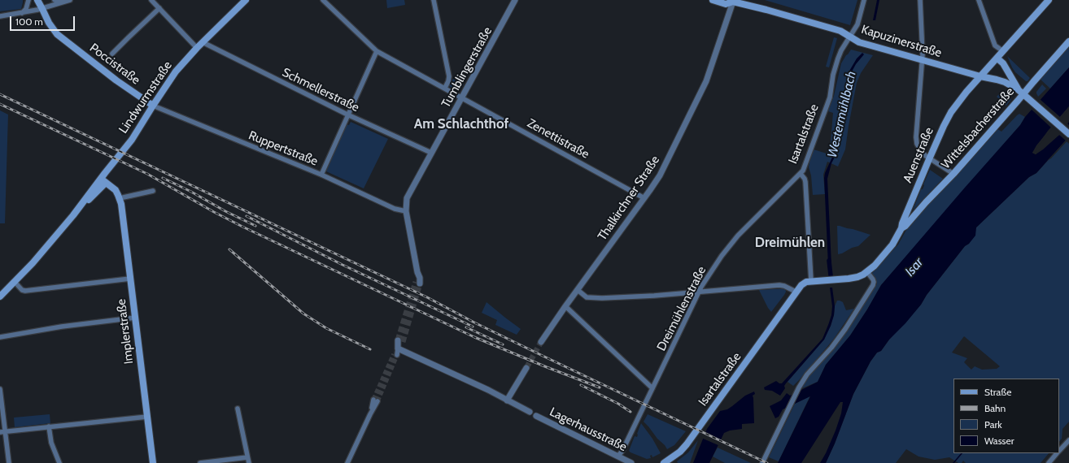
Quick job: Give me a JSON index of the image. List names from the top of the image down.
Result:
{
  "streets": {
    "main road": [
      "Kapuzinerstraße",
      "Poccistraße",
      "Lindwurmstraße",
      "Wittelsbacherstraße",
      "Isartalstraße",
      "Auenstraße",
      "Implerstraße"
    ],
    "street": [
      "Tumblingerstraße",
      "Schmellerstraße",
      "Zenettistraße",
      "Ruppertstraße",
      "Thalkirchner Straße",
      "Dreimühlenstraße",
      "Lagerhausstraße"
    ]
  },
  "crossings": [
    ["Kapuzinerstraße", "Wittelsbacherstraße"],
    ["Kapuzinerstraße", "Isartalstraße"],
    ["Kapuzinerstraße", "Auenstraße"],
    ["Kapuzinerstraße", "Thalkirchner Straße"],
    ["Poccistraße", "Lindwurmstraße"],
    ["Poccistraße", "Ruppertstraße"],
    ["Tumblingerstraße", "Schmellerstraße"],
    ["Tumblingerstraße", "Zenettistraße"],
    ["Tumblingerstraße", "Ruppertstraße"],
    ["Schmellerstraße", "Lindwurmstraße"],
    ["Lindwurmstraße", "Ruppertstraße"],
    ["Lindwurmstraße", "Implerstraße"],
    ["Wittelsbacherstraße", "Auenstraße"],
    ["Isartalstraße", "Auenstraße"],
    ["Isartalstraße", "Dreimühlenstraße"],
    ["Zenettistraße", "Thalkirchner Straße"],
    ["Dreimühlenstraße", "Lagerhausstraße"]
  ],
  "districts": ["Am Schlachthof", "Dreimühlen"],
  "water": ["Westermühlbach", "Isar"],
  "legend": [
    "Straße",
    "Bahn",
    "Park",
    "Wasser"
  ],
  "scale_bar": "100 m"
}
